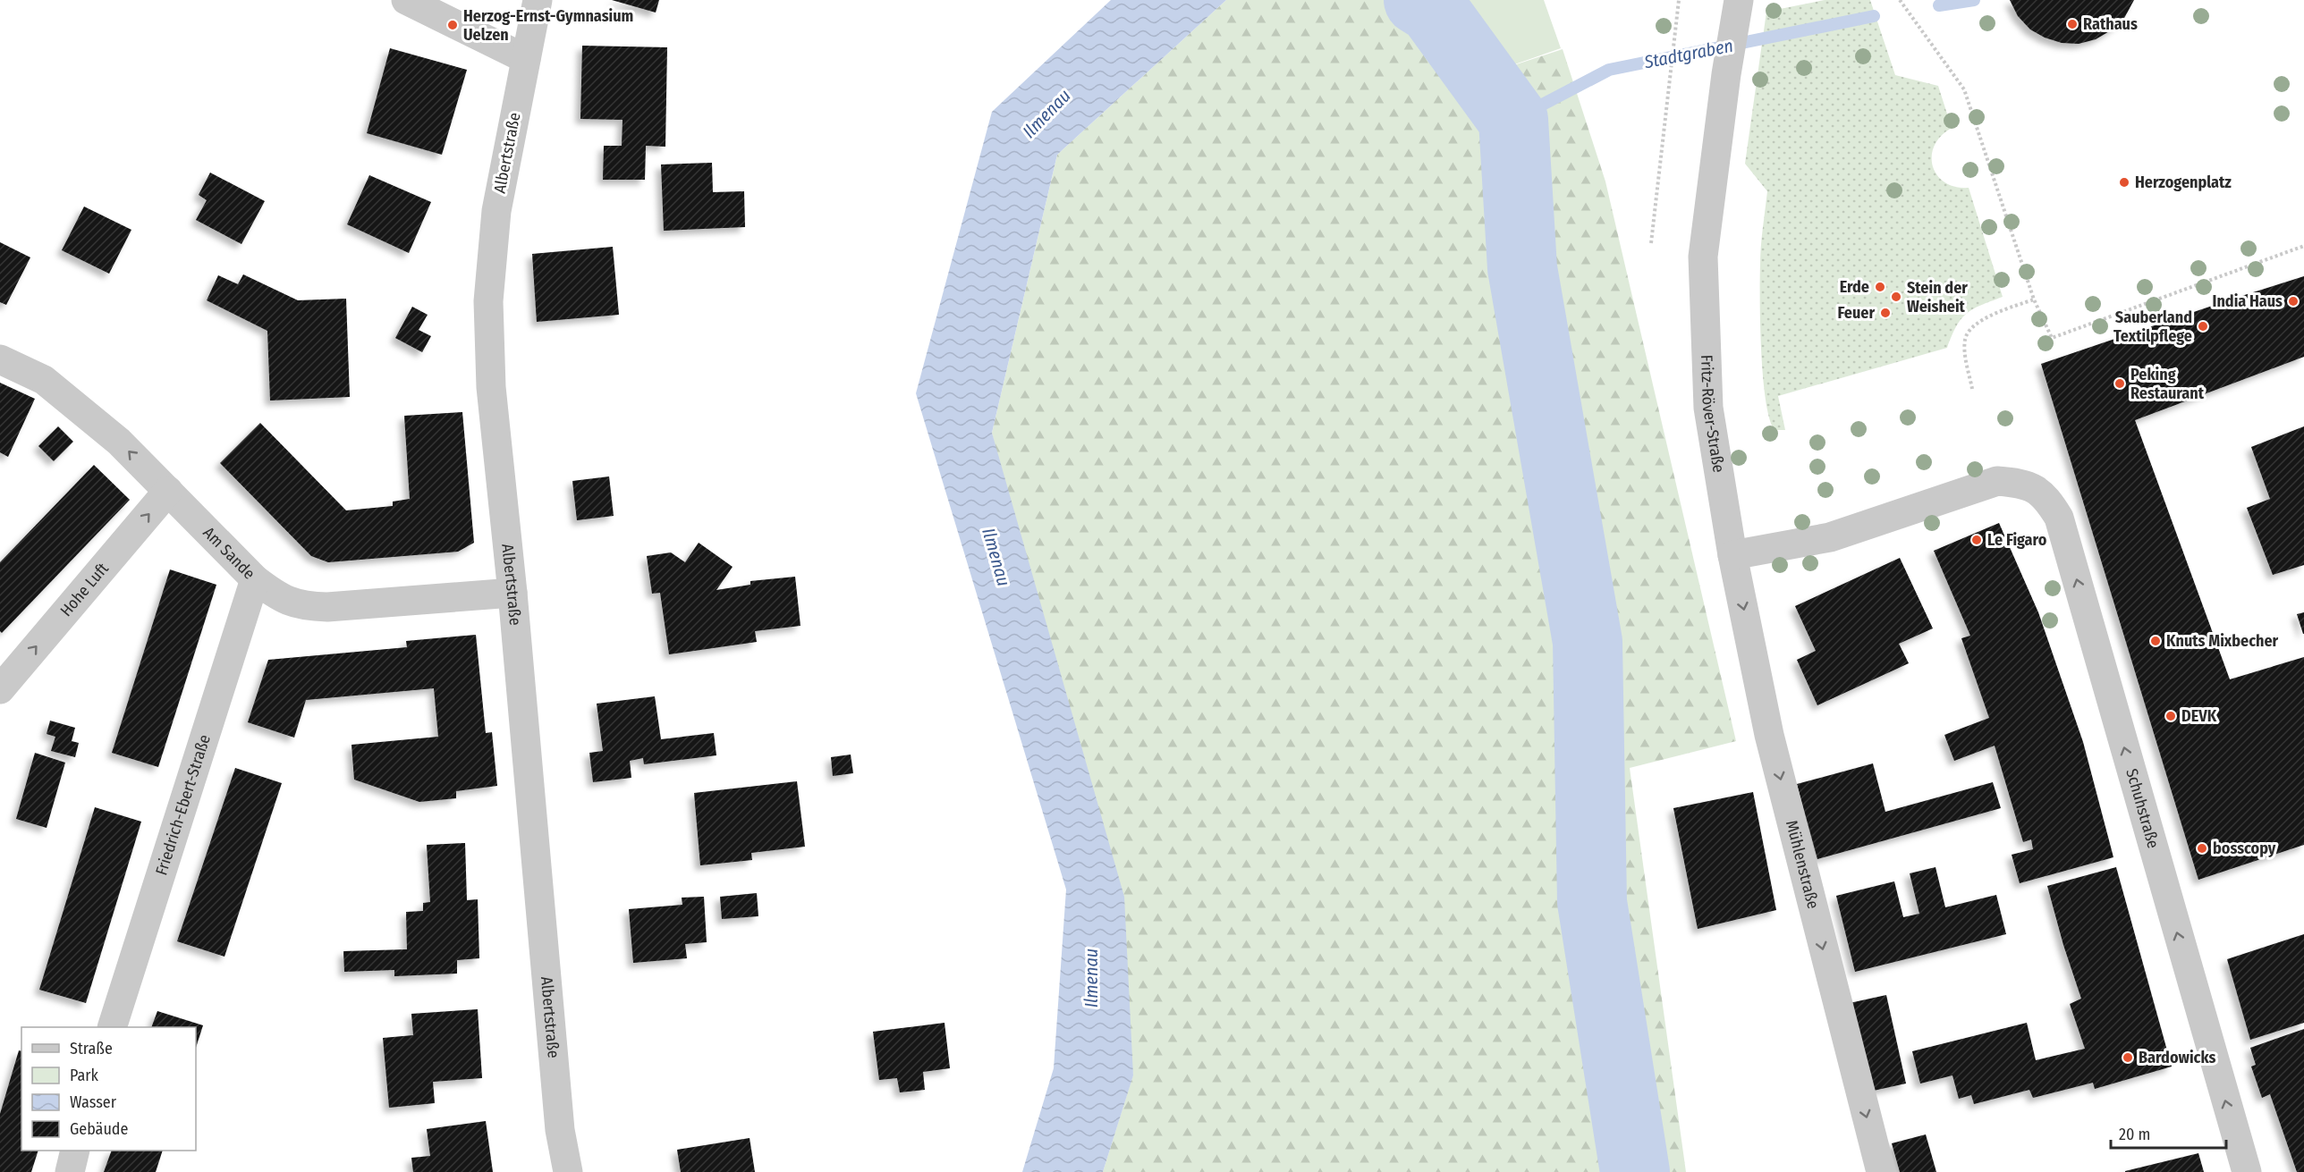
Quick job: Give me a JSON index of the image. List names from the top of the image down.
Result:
{
  "streets": {
    "street": [
      "Albertstraße",
      "Fritz-Röver-Straße",
      "Am Sande",
      "Hohe Luft",
      "Friedrich-Ebert-Straße",
      "Schuhstraße",
      "Mühlenstraße"
    ]
  },
  "crossings": [
    ["Albertstraße", "Am Sande"],
    ["Fritz-Röver-Straße", "Schuhstraße"],
    ["Fritz-Röver-Straße", "Mühlenstraße"],
    ["Am Sande", "Hohe Luft"],
    ["Am Sande", "Friedrich-Ebert-Straße"],
    ["Schuhstraße", "Mühlenstraße"]
  ],
  "one_way": ["Am Sande", "Hohe Luft", "Mühlenstraße"],
  "water": ["Stadtgraben", "Ilmenau"],
  "places": [
    "Rathaus",
    "Herzog-Ernst-Gymnasium Uelzen",
    "Herzogenplatz",
    "Erde",
    "Stein der Weisheit",
    "India Haus",
    "Feuer",
    "Sauberland Textilpflege",
    "Peking Restaurant",
    "Le Figaro",
    "Knuts Mixbecher",
    "DEVK",
    "bosscopy",
    "Bardowicks"
  ],
  "legend": [
    "Straße",
    "Park",
    "Wasser",
    "Gebäude"
  ],
  "scale_bar": "20 m"
}
